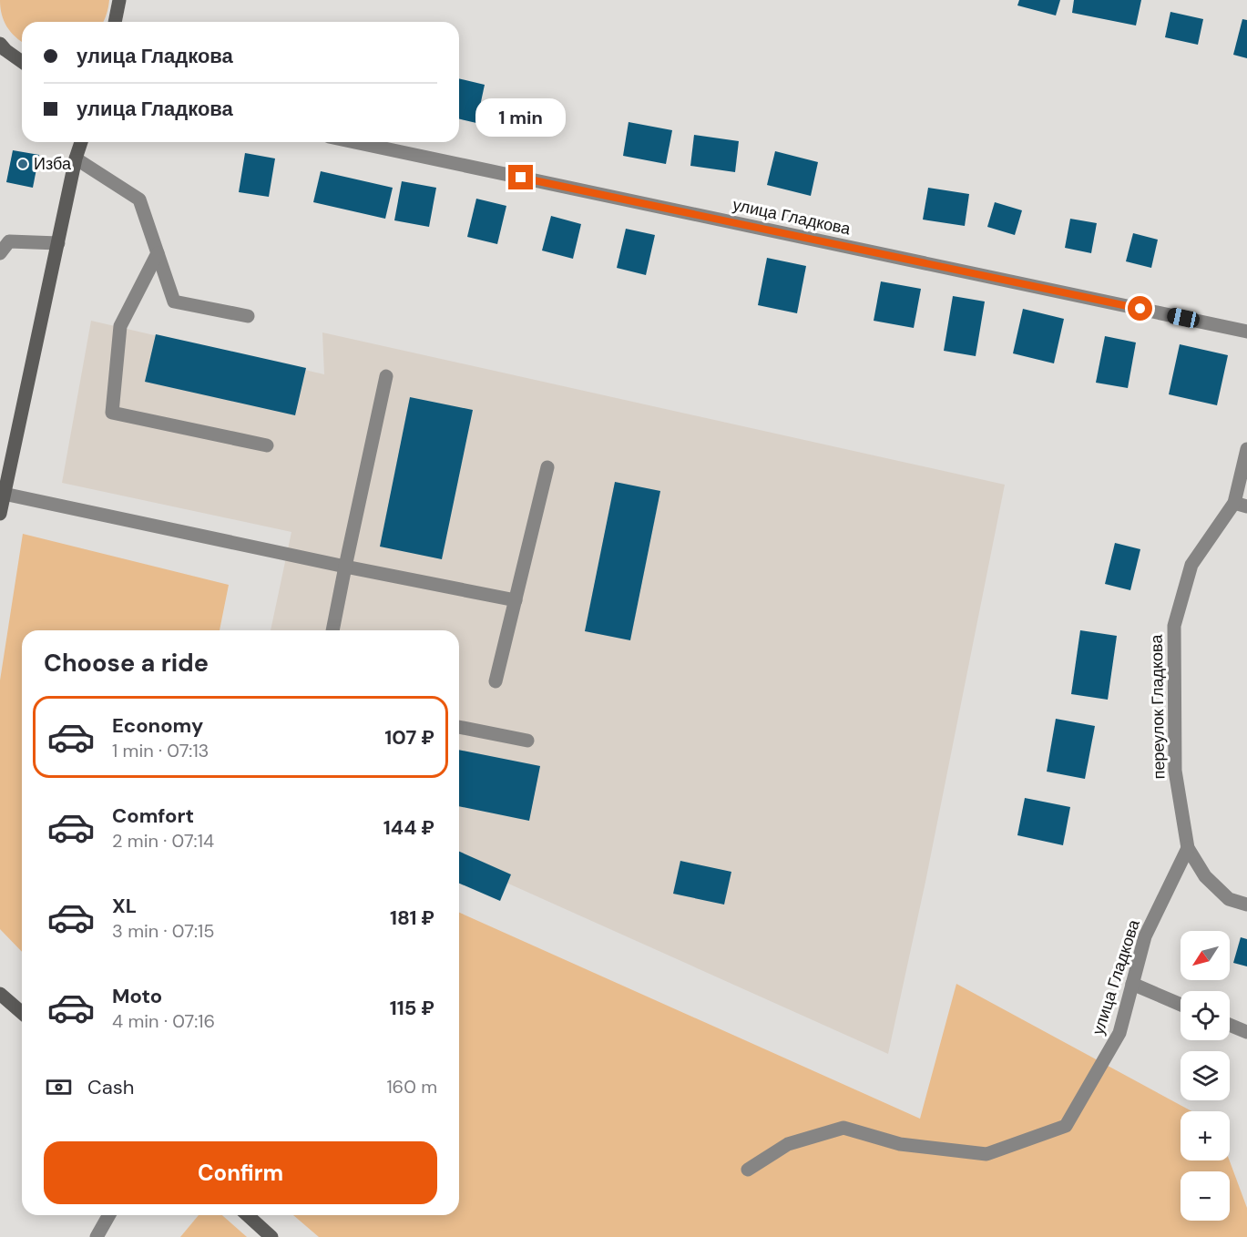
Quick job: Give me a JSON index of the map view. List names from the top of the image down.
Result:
{
  "streets": {
    "street": ["улица Гладкова", "переулок Гладкова"]
  },
  "crossings": [
    ["улица Гладкова", "переулок Гладкова"]
  ],
  "places": ["Изба"],
  "north": "bottom left",
  "page": {
    "banner": ["улица Гладкова", "улица Гладкова"],
    "bubble": "1 min",
    "heading": "Choose a ride",
    "list": [
      {
        "name": "Economy",
        "note": "1 min · 07:13",
        "value": "107 ₽"
      },
      {
        "name": "Comfort",
        "note": "2 min · 07:14",
        "value": "144 ₽"
      },
      {
        "name": "XL",
        "note": "3 min · 07:15",
        "value": "181 ₽"
      },
      {
        "name": "Moto",
        "note": "4 min · 07:16",
        "value": "115 ₽"
      }
    ],
    "map_buttons": ["+", "−"],
    "pay": ["Cash", "160 m"],
    "buttons": "Confirm"
  }
}
